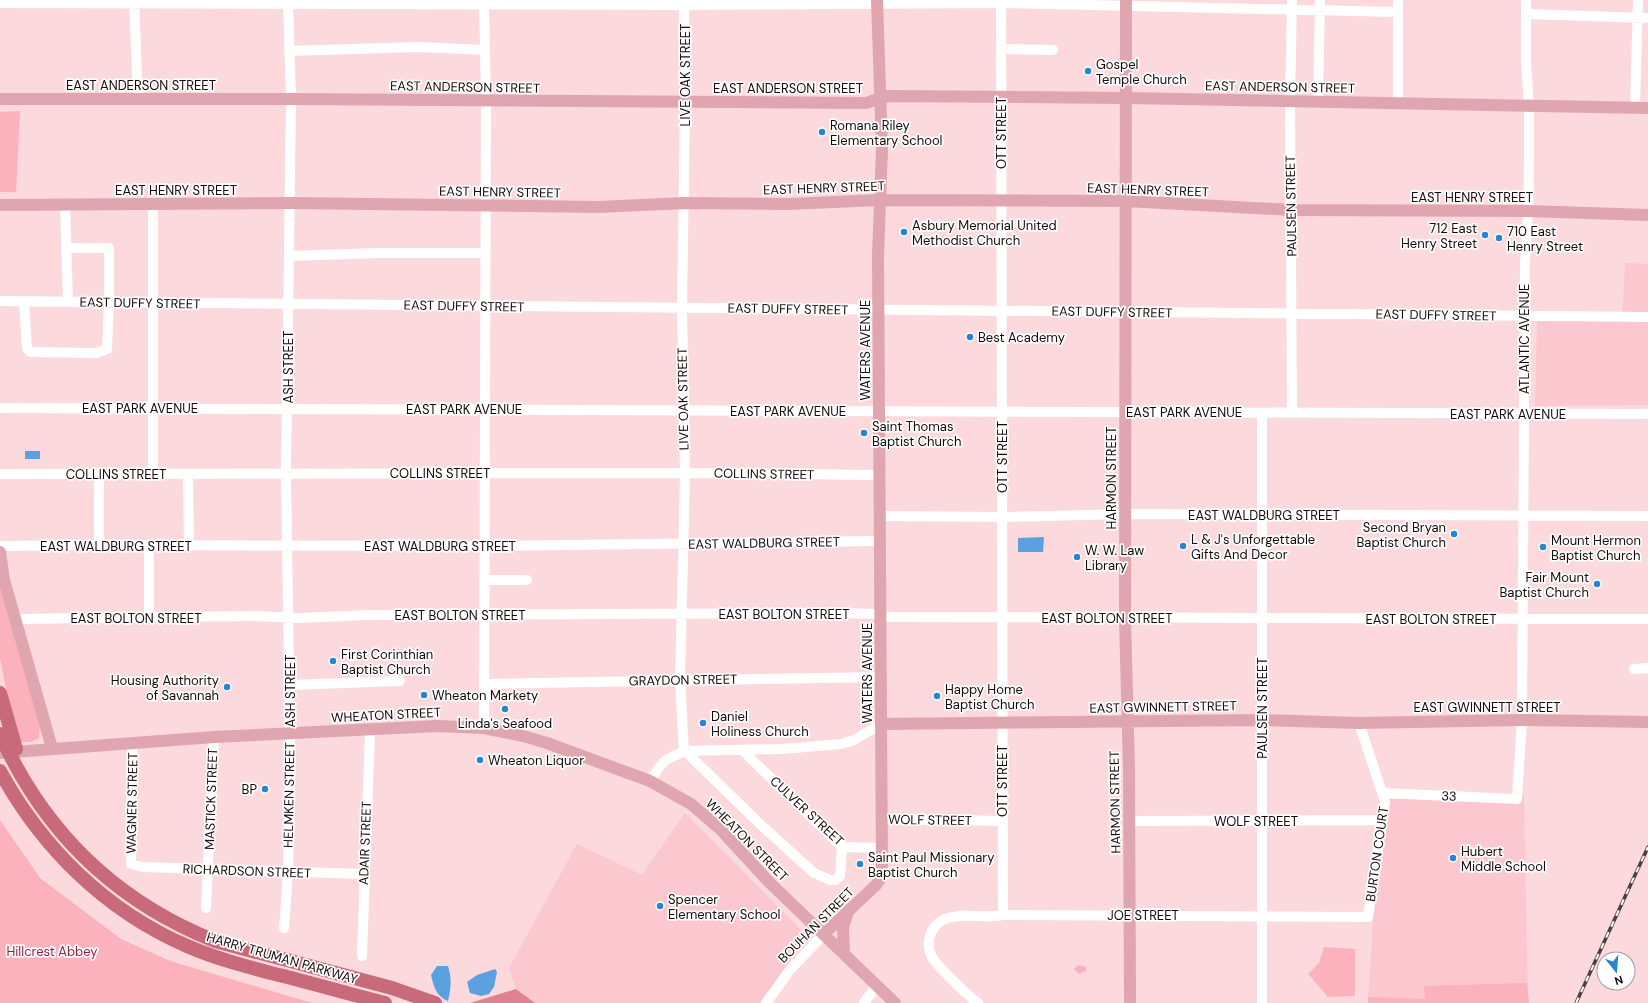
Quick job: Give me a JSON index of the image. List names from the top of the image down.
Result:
{
  "streets": {
    "highway": ["HARRY TRUMAN PARKWAY"],
    "main road": [
      "EAST ANDERSON STREET",
      "EAST HENRY STREET",
      "WATERS AVENUE",
      "HARMON STREET",
      "EAST GWINNETT STREET",
      "WHEATON STREET",
      "BOUHAN STREET"
    ],
    "street": [
      "LIVE OAK STREET",
      "OTT STREET",
      "PAULSEN STREET",
      "EAST DUFFY STREET",
      "ATLANTIC AVENUE",
      "ASH STREET",
      "EAST PARK AVENUE",
      "COLLINS STREET",
      "EAST WALDBURG STREET",
      "EAST BOLTON STREET",
      "GRAYDON STREET",
      "HELMKEN STREET",
      "33",
      "MASTICK STREET",
      "WAGNER STREET",
      "CULVER STREET",
      "WOLF STREET",
      "ADAIR STREET",
      "BURTON COURT",
      "RICHARDSON STREET",
      "JOE STREET"
    ]
  },
  "crossings": [
    ["LIVE OAK STREET", "EAST ANDERSON STREET"],
    ["LIVE OAK STREET", "EAST HENRY STREET"],
    ["LIVE OAK STREET", "EAST DUFFY STREET"],
    ["LIVE OAK STREET", "EAST PARK AVENUE"],
    ["LIVE OAK STREET", "COLLINS STREET"],
    ["LIVE OAK STREET", "EAST WALDBURG STREET"],
    ["LIVE OAK STREET", "EAST BOLTON STREET"],
    ["LIVE OAK STREET", "GRAYDON STREET"],
    ["EAST ANDERSON STREET", "OTT STREET"],
    ["EAST ANDERSON STREET", "PAULSEN STREET"],
    ["EAST ANDERSON STREET", "ATLANTIC AVENUE"],
    ["EAST ANDERSON STREET", "WATERS AVENUE"],
    ["EAST ANDERSON STREET", "ASH STREET"],
    ["EAST ANDERSON STREET", "HARMON STREET"],
    ["OTT STREET", "EAST HENRY STREET"],
    ["OTT STREET", "EAST DUFFY STREET"],
    ["OTT STREET", "EAST PARK AVENUE"],
    ["OTT STREET", "EAST WALDBURG STREET"],
    ["OTT STREET", "EAST BOLTON STREET"],
    ["OTT STREET", "EAST GWINNETT STREET"],
    ["OTT STREET", "WOLF STREET"],
    ["OTT STREET", "JOE STREET"],
    ["EAST HENRY STREET", "PAULSEN STREET"],
    ["EAST HENRY STREET", "ATLANTIC AVENUE"],
    ["EAST HENRY STREET", "WATERS AVENUE"],
    ["EAST HENRY STREET", "ASH STREET"],
    ["EAST HENRY STREET", "HARMON STREET"],
    ["PAULSEN STREET", "EAST DUFFY STREET"],
    ["PAULSEN STREET", "EAST PARK AVENUE"],
    ["PAULSEN STREET", "EAST WALDBURG STREET"],
    ["PAULSEN STREET", "EAST BOLTON STREET"],
    ["PAULSEN STREET", "EAST GWINNETT STREET"],
    ["PAULSEN STREET", "WOLF STREET"],
    ["PAULSEN STREET", "JOE STREET"],
    ["EAST DUFFY STREET", "ATLANTIC AVENUE"],
    ["EAST DUFFY STREET", "WATERS AVENUE"],
    ["EAST DUFFY STREET", "ASH STREET"],
    ["EAST DUFFY STREET", "HARMON STREET"],
    ["ATLANTIC AVENUE", "EAST PARK AVENUE"],
    ["ATLANTIC AVENUE", "EAST WALDBURG STREET"],
    ["ATLANTIC AVENUE", "EAST BOLTON STREET"],
    ["ATLANTIC AVENUE", "EAST GWINNETT STREET"],
    ["ATLANTIC AVENUE", "33"],
    ["WATERS AVENUE", "EAST PARK AVENUE"],
    ["WATERS AVENUE", "COLLINS STREET"],
    ["WATERS AVENUE", "EAST WALDBURG STREET"],
    ["WATERS AVENUE", "EAST BOLTON STREET"],
    ["WATERS AVENUE", "GRAYDON STREET"],
    ["WATERS AVENUE", "EAST GWINNETT STREET"],
    ["WATERS AVENUE", "CULVER STREET"],
    ["WATERS AVENUE", "WOLF STREET"],
    ["WATERS AVENUE", "BOUHAN STREET"],
    ["ASH STREET", "EAST PARK AVENUE"],
    ["ASH STREET", "COLLINS STREET"],
    ["ASH STREET", "EAST WALDBURG STREET"],
    ["ASH STREET", "EAST BOLTON STREET"],
    ["ASH STREET", "WHEATON STREET"],
    ["ASH STREET", "HELMKEN STREET"],
    ["EAST PARK AVENUE", "HARMON STREET"],
    ["HARMON STREET", "EAST WALDBURG STREET"],
    ["HARMON STREET", "EAST BOLTON STREET"],
    ["HARMON STREET", "EAST GWINNETT STREET"],
    ["HARMON STREET", "WOLF STREET"],
    ["HARMON STREET", "JOE STREET"],
    ["EAST GWINNETT STREET", "BURTON COURT"],
    ["WHEATON STREET", "HELMKEN STREET"],
    ["WHEATON STREET", "MASTICK STREET"],
    ["WHEATON STREET", "WAGNER STREET"],
    ["WHEATON STREET", "ADAIR STREET"],
    ["WHEATON STREET", "BOUHAN STREET"],
    ["HELMKEN STREET", "RICHARDSON STREET"],
    ["33", "BURTON COURT"],
    ["MASTICK STREET", "RICHARDSON STREET"],
    ["WAGNER STREET", "RICHARDSON STREET"],
    ["WOLF STREET", "BURTON COURT"],
    ["ADAIR STREET", "RICHARDSON STREET"],
    ["BURTON COURT", "JOE STREET"]
  ],
  "parks": ["Hillcrest Abbey"],
  "places": [
    "Gospel Temple Church",
    "Romana Riley Elementary School",
    "Asbury Memorial United Methodist Church",
    "712 East Henry Street",
    "710 East Henry Street",
    "Best Academy",
    "Saint Thomas Baptist Church",
    "Second Bryan Baptist Church",
    "L & J's Unforgettable Gifts And Decor",
    "Mount Hermon Baptist Church",
    "W. W. Law Library",
    "Fair Mount Baptist Church",
    "First Corinthian Baptist Church",
    "Housing Authority of Savannah",
    "Wheaton Markety",
    "Happy Home Baptist Church",
    "Linda's Seafood",
    "Daniel Holiness Church",
    "Wheaton Liquor",
    "BP",
    "Hubert Middle School",
    "Saint Paul Missionary Baptist Church",
    "Spencer Elementary School"
  ],
  "north": "bottom"
}
